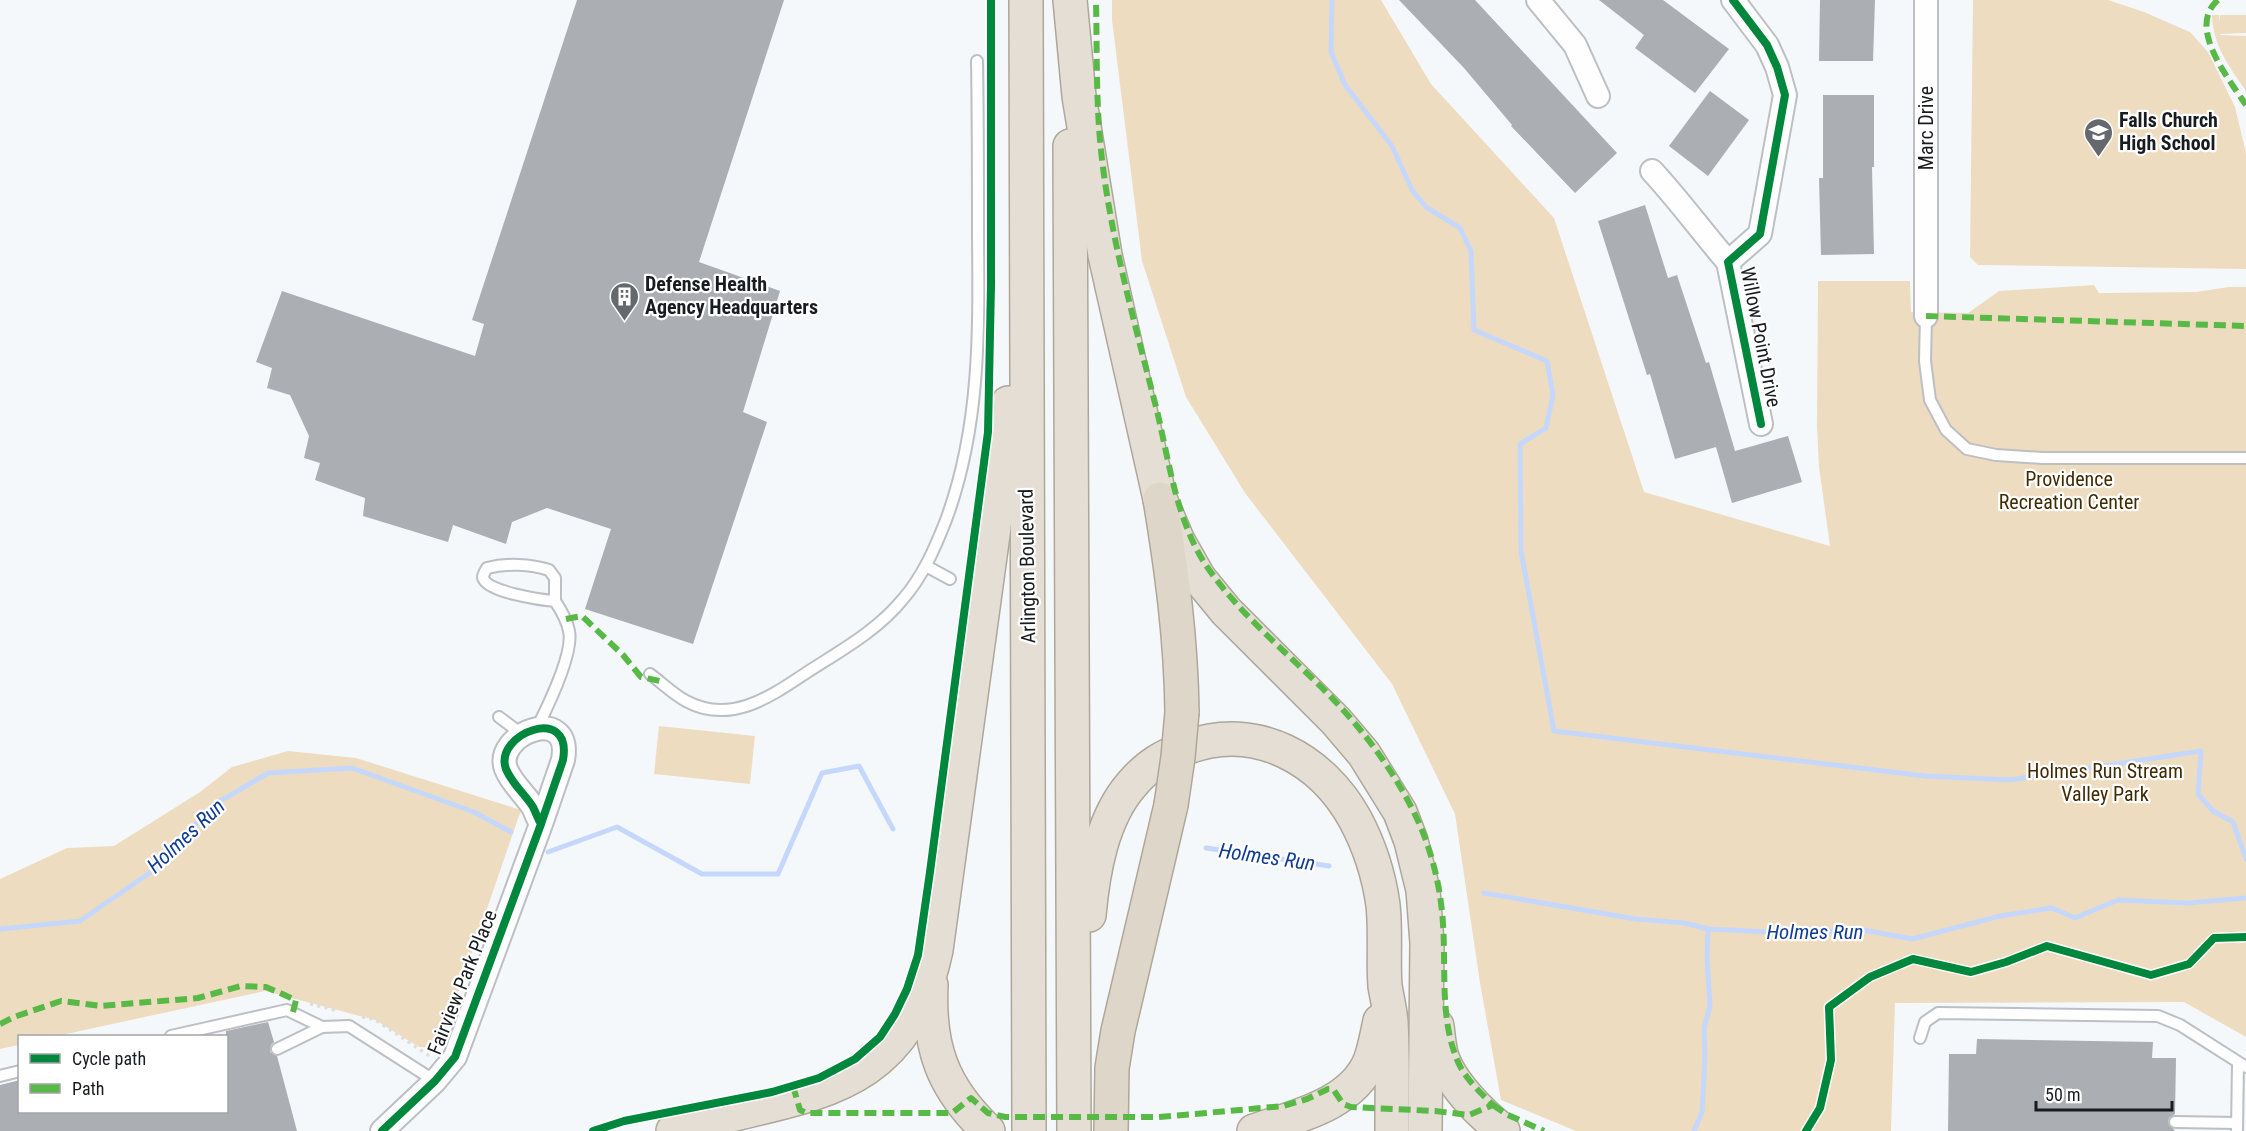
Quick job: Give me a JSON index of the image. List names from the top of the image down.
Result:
{
  "streets": {
    "highway": ["Arlington Boulevard"],
    "street": ["Marc Drive", "Willow Point Drive", "Fairview Park Place"]
  },
  "water": ["Holmes Run"],
  "parks": ["Providence Recreation Center", "Holmes Run Stream Valley Park"],
  "places": {
    "school or university": ["Falls Church High School"],
    "building": ["Defense Health Agency Headquarters"]
  },
  "legend": ["Cycle path", "Path"],
  "scale_bar": "50 m"
}
